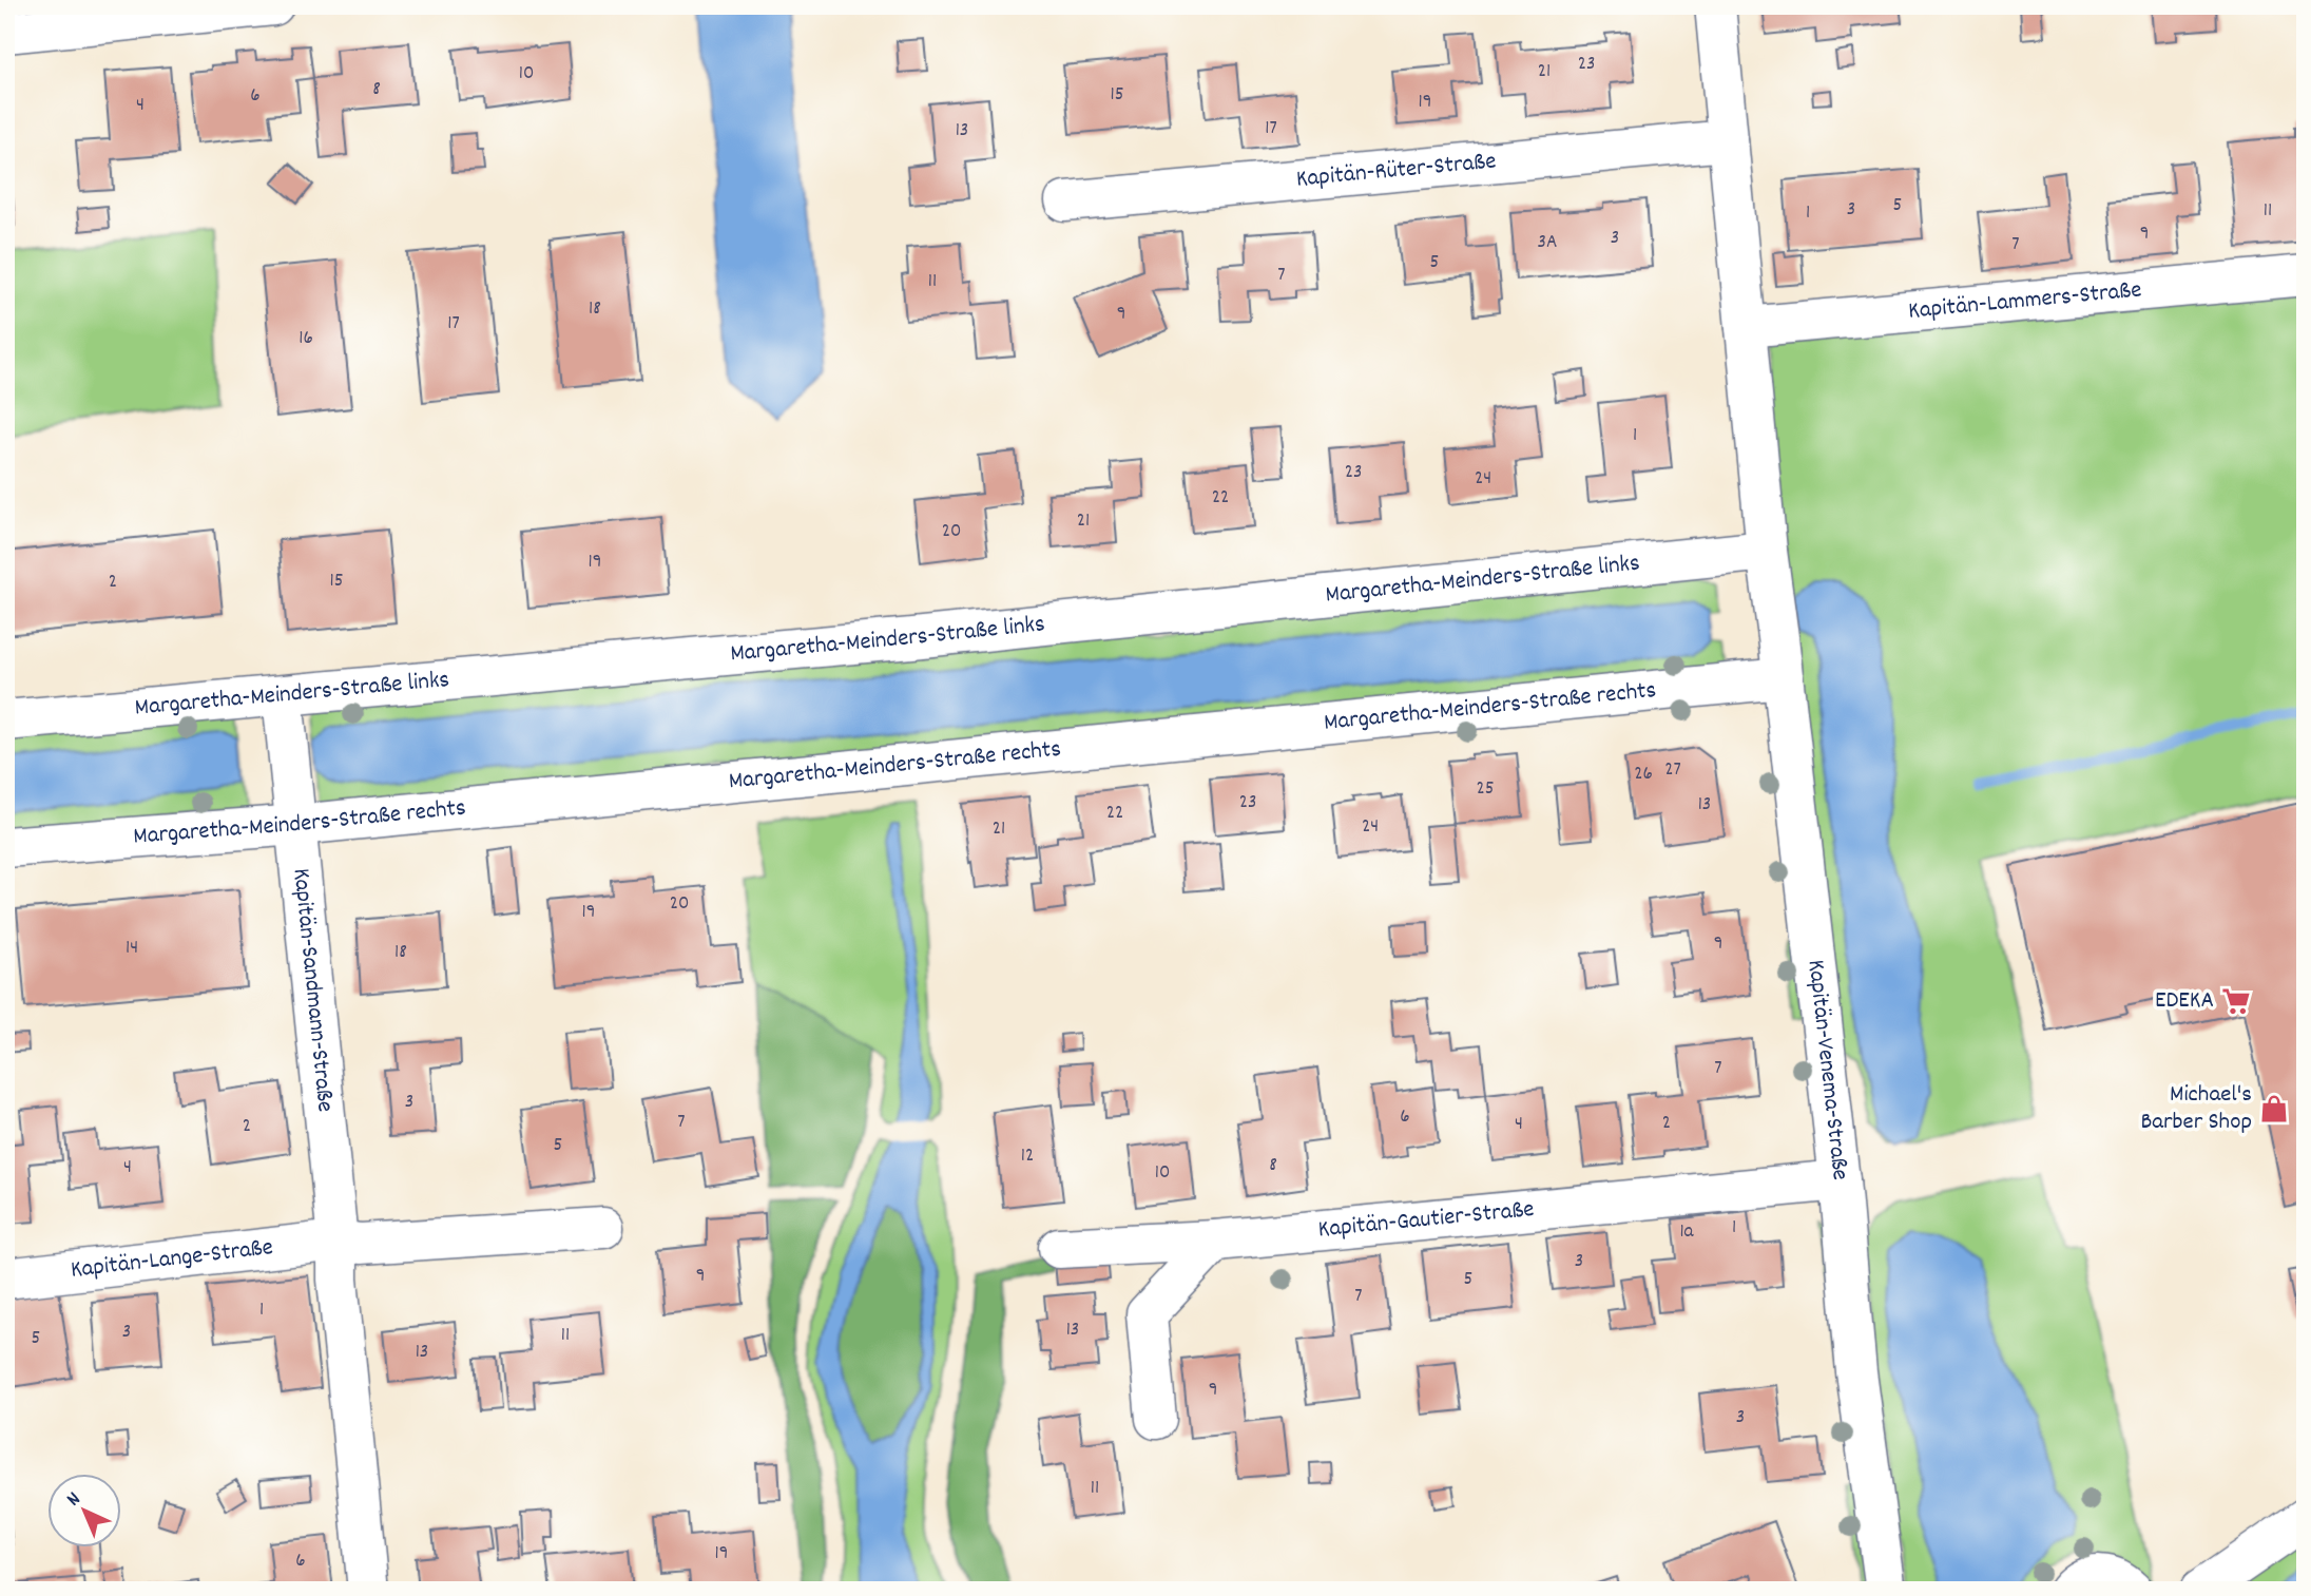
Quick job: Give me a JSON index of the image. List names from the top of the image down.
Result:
{
  "streets": {
    "street": [
      "Kapitän-Rüter-Straße",
      "Kapitän-Lammers-Straße",
      "Margaretha-Meinders-Straße links",
      "Margaretha-Meinders-Straße rechts",
      "Kapitän-Sandmann-Straße",
      "Kapitän-Venema-Straße",
      "Kapitän-Gautier-Straße",
      "Kapitän-Lange-Straße"
    ]
  },
  "crossings": [
    ["Margaretha-Meinders-Straße links", "Kapitän-Sandmann-Straße"],
    ["Margaretha-Meinders-Straße links", "Kapitän-Venema-Straße"],
    ["Margaretha-Meinders-Straße rechts", "Kapitän-Sandmann-Straße"],
    ["Margaretha-Meinders-Straße rechts", "Kapitän-Venema-Straße"],
    ["Kapitän-Sandmann-Straße", "Kapitän-Lange-Straße"],
    ["Kapitän-Venema-Straße", "Kapitän-Gautier-Straße"]
  ],
  "places": {
    "supermarket": ["EDEKA"],
    "shop": ["Michael's Barber Shop"]
  },
  "house_numbers": [
    "23",
    "21",
    "10",
    "8",
    "15",
    "6",
    "19",
    "4",
    "17",
    "13",
    "5",
    "3",
    "11",
    "1",
    "9",
    "3",
    "3A",
    "7",
    "5",
    "7",
    "11",
    "18",
    "9",
    "17",
    "16",
    "1",
    "23",
    "24",
    "22",
    "21",
    "20",
    "19",
    "15",
    "2",
    "27",
    "26",
    "25",
    "23",
    "13",
    "22",
    "24",
    "21",
    "20",
    "19",
    "9",
    "14",
    "18",
    "7",
    "3",
    "6",
    "7",
    "2",
    "4",
    "2",
    "5",
    "12",
    "8",
    "4",
    "10",
    "1",
    "1a",
    "3",
    "9",
    "5",
    "7",
    "1",
    "13",
    "3",
    "11",
    "5",
    "13",
    "9",
    "3",
    "11",
    "19",
    "6"
  ],
  "north": "top left"
}
